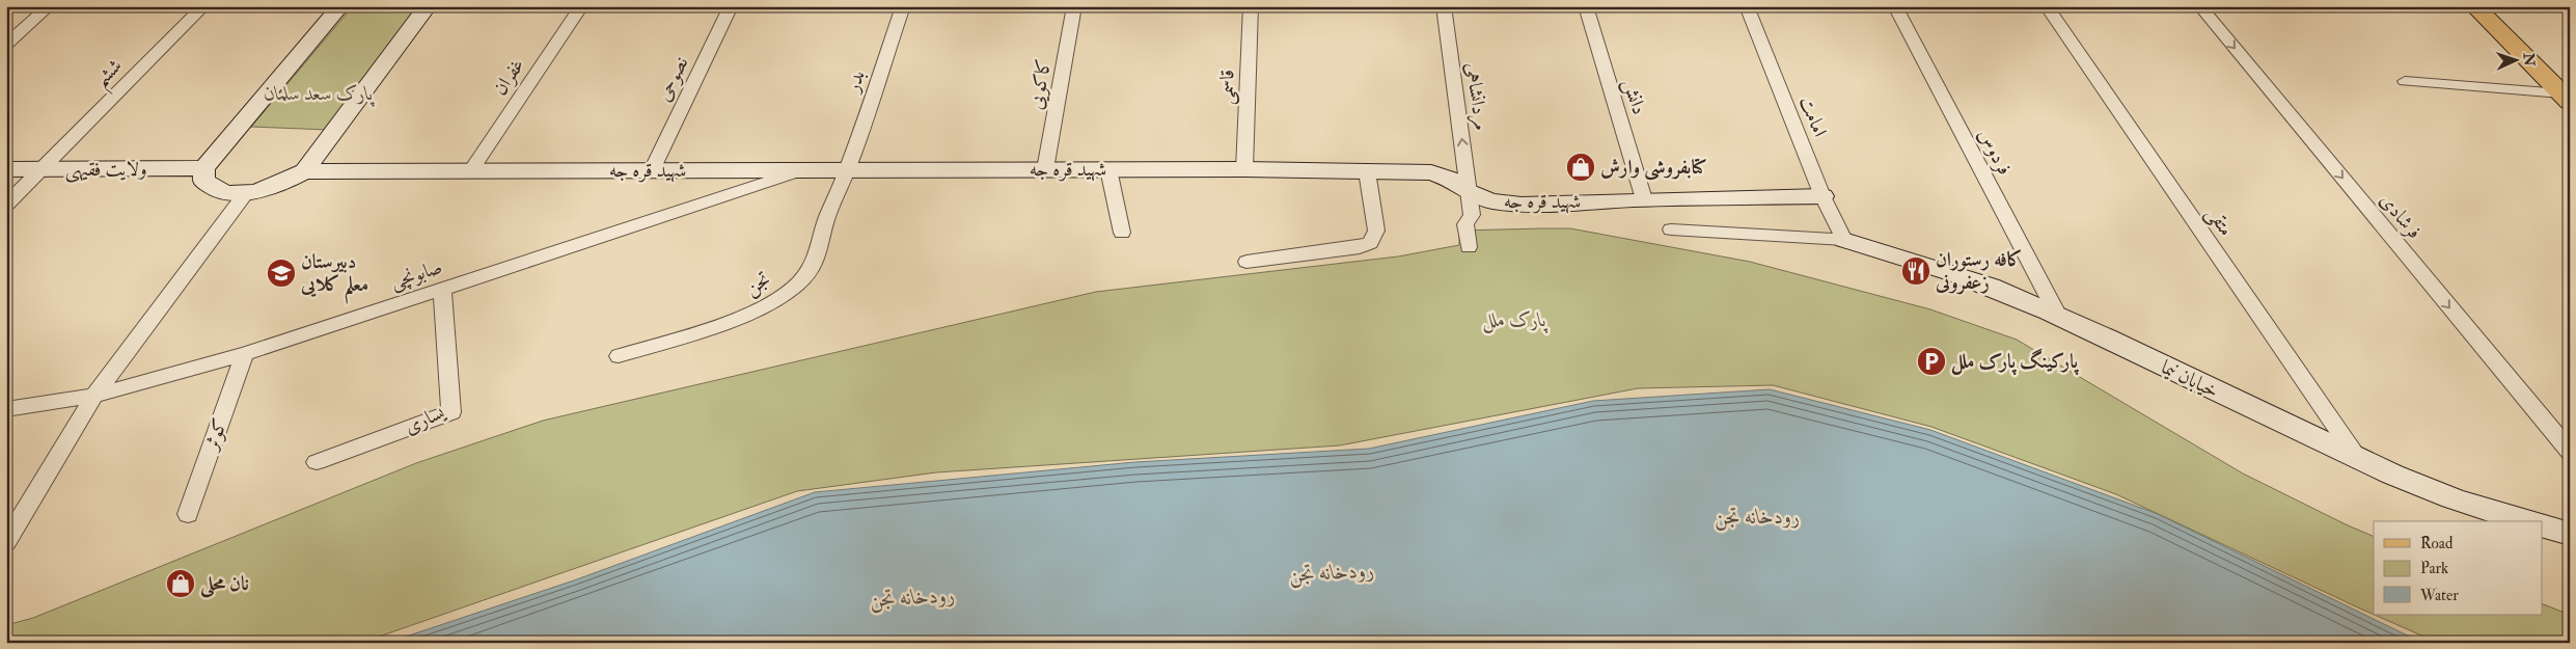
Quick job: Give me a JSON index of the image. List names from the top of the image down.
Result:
{
  "streets": {
    "street": [
      "ششم",
      "غفران",
      "نصوحی",
      "بدر",
      "کاکویی",
      "قاسمی",
      "مردانشاهی",
      "دانش",
      "امامت",
      "فردوس",
      "ولایت فقیهی",
      "شهید قره جه",
      "فرشادی",
      "متقی",
      "صابونچی",
      "تجن",
      "خیابان نیما",
      "یساری",
      "کوثر"
    ]
  },
  "crossings": [
    ["ششم", "ولایت فقیهی"],
    ["غفران", "شهید قره جه"],
    ["نصوحی", "شهید قره جه"],
    ["بدر", "شهید قره جه"],
    ["بدر", "تجن"],
    ["کاکویی", "شهید قره جه"],
    ["قاسمی", "شهید قره جه"],
    ["مردانشاهی", "شهید قره جه"],
    ["دانش", "شهید قره جه"],
    ["امامت", "شهید قره جه"],
    ["امامت", "خیابان نیما"],
    ["فردوس", "خیابان نیما"],
    ["شهید قره جه", "صابونچی"],
    ["شهید قره جه", "تجن"],
    ["متقی", "خیابان نیما"],
    ["صابونچی", "یساری"],
    ["صابونچی", "کوثر"]
  ],
  "one_way": ["مردانشاهی", "فرشادی"],
  "water": ["رودخانه تجن"],
  "parks": ["پارک سعد سلمان", "پارک ملل"],
  "places": {
    "shop": ["کتابفروشی وارش", "نان محلی"],
    "restaurant": ["کافه رستوران زعفرونی"],
    "school or university": ["دبیرستان معلم کلایی"],
    "parking": ["پارکینگ پارک ملل"]
  },
  "legend": ["Road", "Park", "Water"],
  "north": "right"
}
